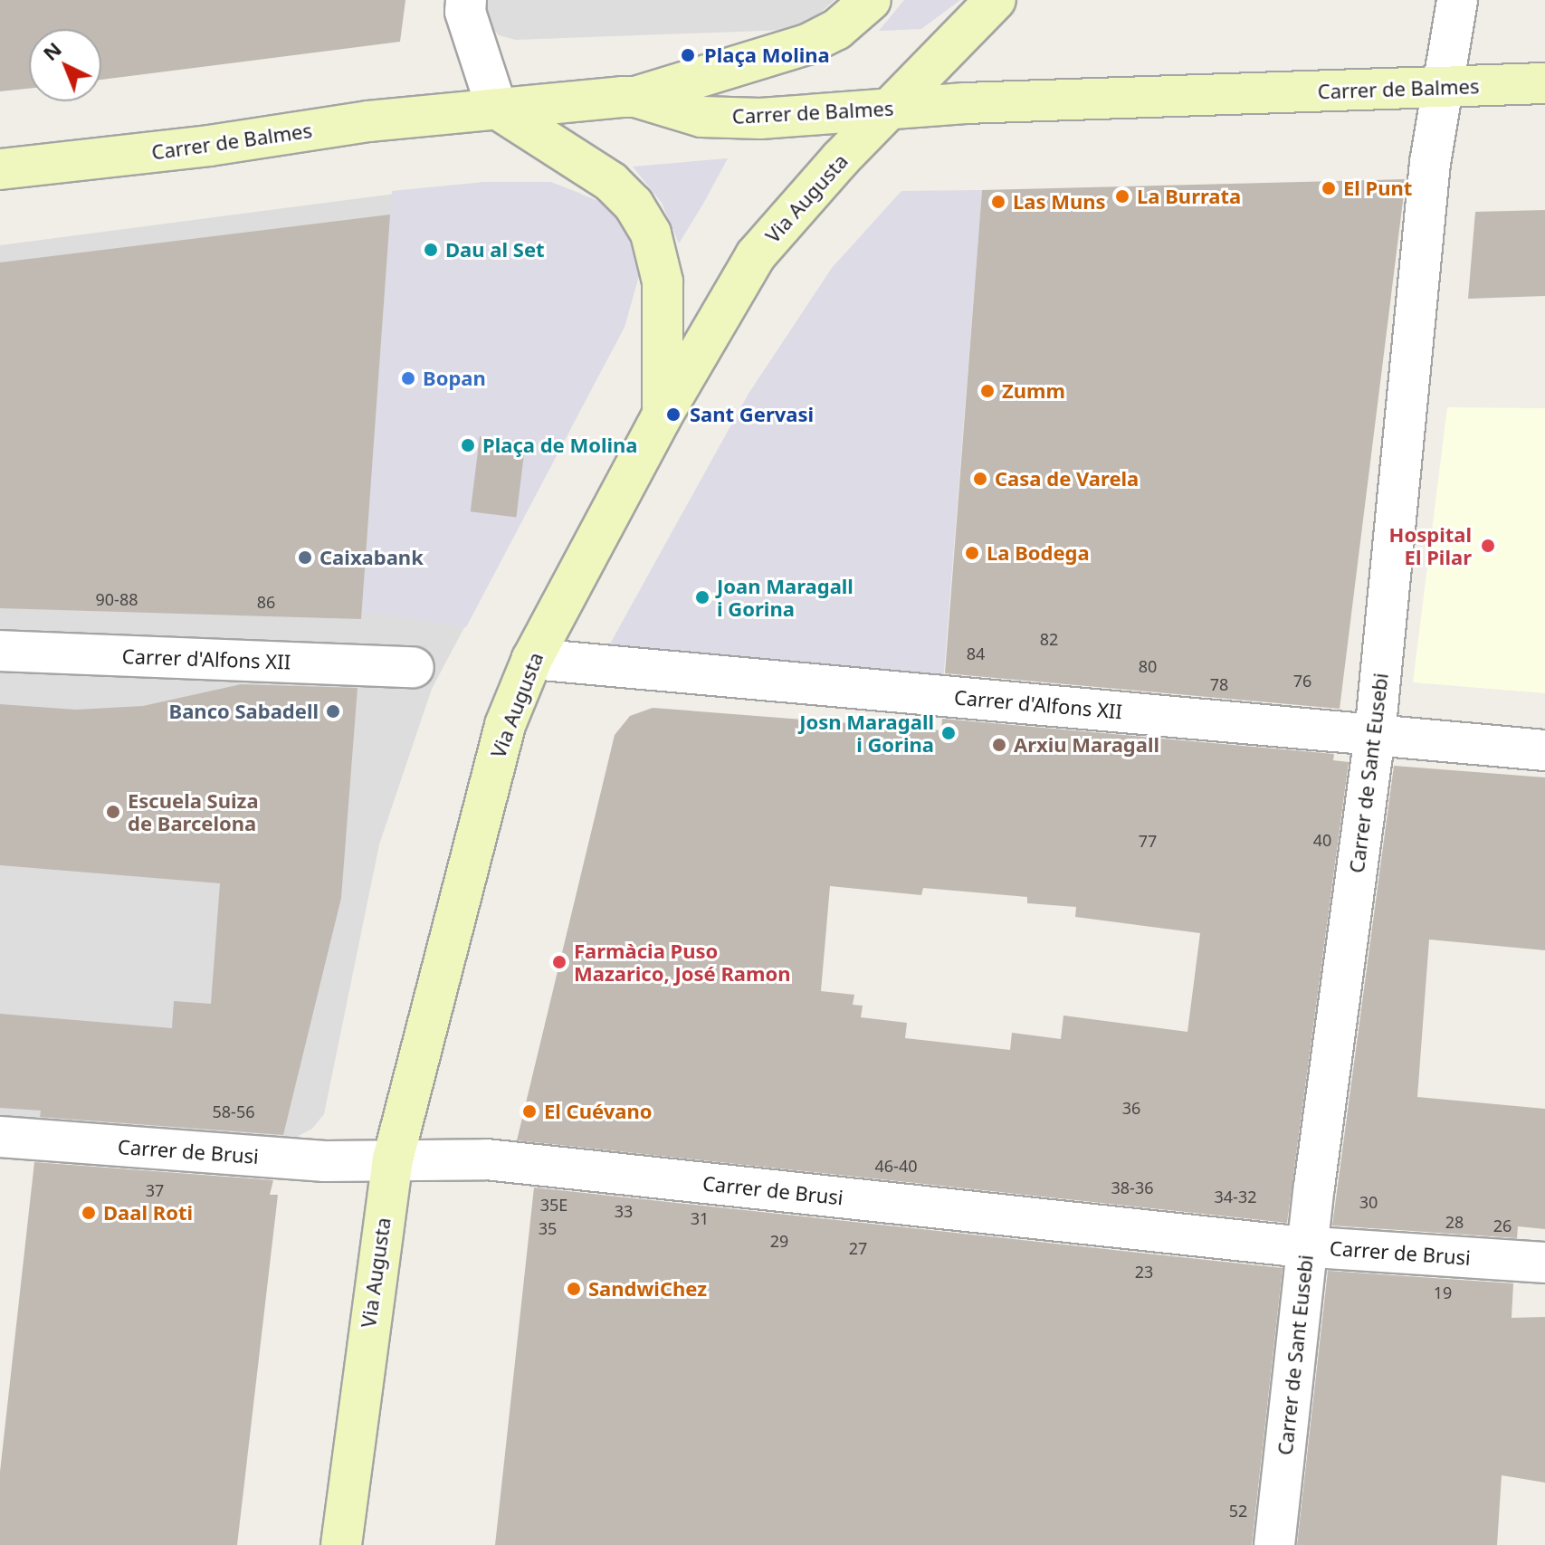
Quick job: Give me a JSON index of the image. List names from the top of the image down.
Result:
{
  "streets": {
    "main road": ["Carrer de Balmes", "Via Augusta"],
    "street": ["Carrer d'Alfons XII", "Carrer de Sant Eusebi", "Carrer de Brusi"]
  },
  "crossings": [
    ["Carrer de Balmes", "Via Augusta"],
    ["Carrer de Balmes", "Carrer de Sant Eusebi"],
    ["Via Augusta", "Carrer d'Alfons XII"],
    ["Via Augusta", "Carrer de Brusi"],
    ["Carrer d'Alfons XII", "Carrer de Sant Eusebi"],
    ["Carrer de Sant Eusebi", "Carrer de Brusi"]
  ],
  "places": [
    "Plaça Molina",
    "El Punt",
    "La Burrata",
    "Las Muns",
    "Dau al Set",
    "Bopan",
    "Zumm",
    "Sant Gervasi",
    "Plaça de Molina",
    "Casa de Varela",
    "Hospital El Pilar",
    "La Bodega",
    "Caixabank",
    "Joan Maragall i Gorina",
    "Banco Sabadell",
    "Josn Maragall i Gorina",
    "Arxiu Maragall",
    "Escuela Suiza de Barcelona",
    "Farmàcia Puso Mazarico, José Ramon",
    "El Cuévano",
    "Daal Roti",
    "SandwiChez"
  ],
  "house_numbers": [
    "90-88",
    "86",
    "82",
    "84",
    "80",
    "76",
    "78",
    "40",
    "77",
    "36",
    "58-56",
    "46-40",
    "38-36",
    "37",
    "34-32",
    "30",
    "35E",
    "33",
    "31",
    "28",
    "26",
    "35",
    "29",
    "27",
    "23",
    "19",
    "52"
  ],
  "north": "top left"
}
